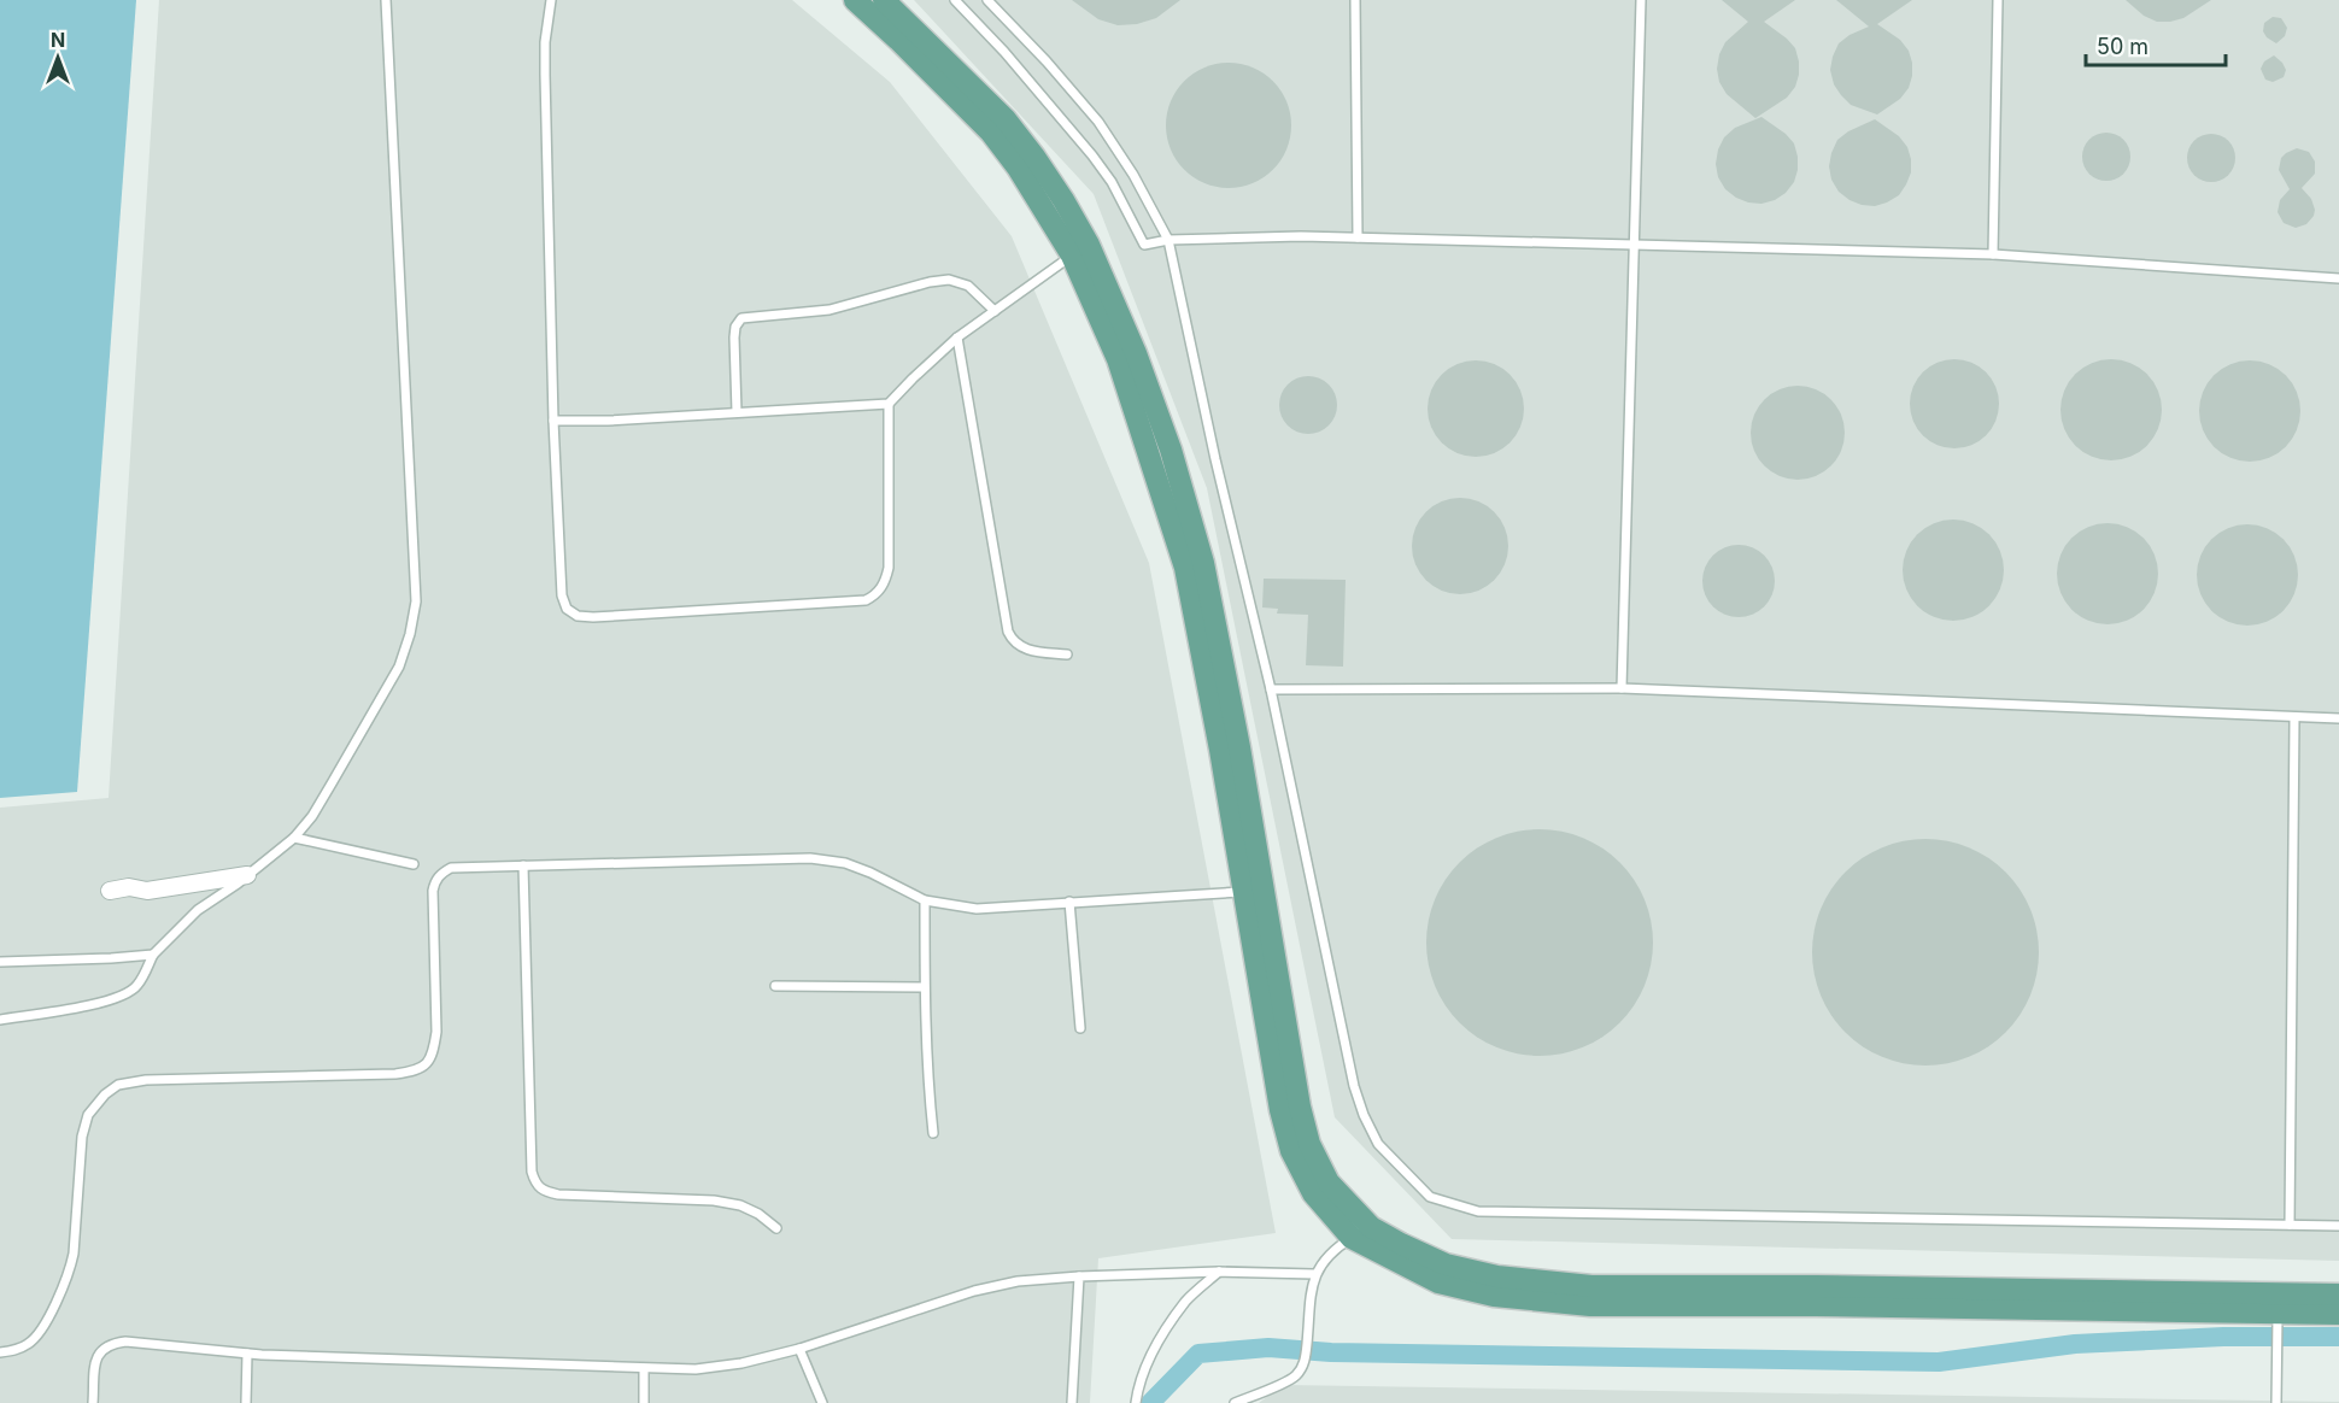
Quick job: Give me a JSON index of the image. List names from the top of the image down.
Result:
{
  "scale_bar": "50 m",
  "north": "top"
}
